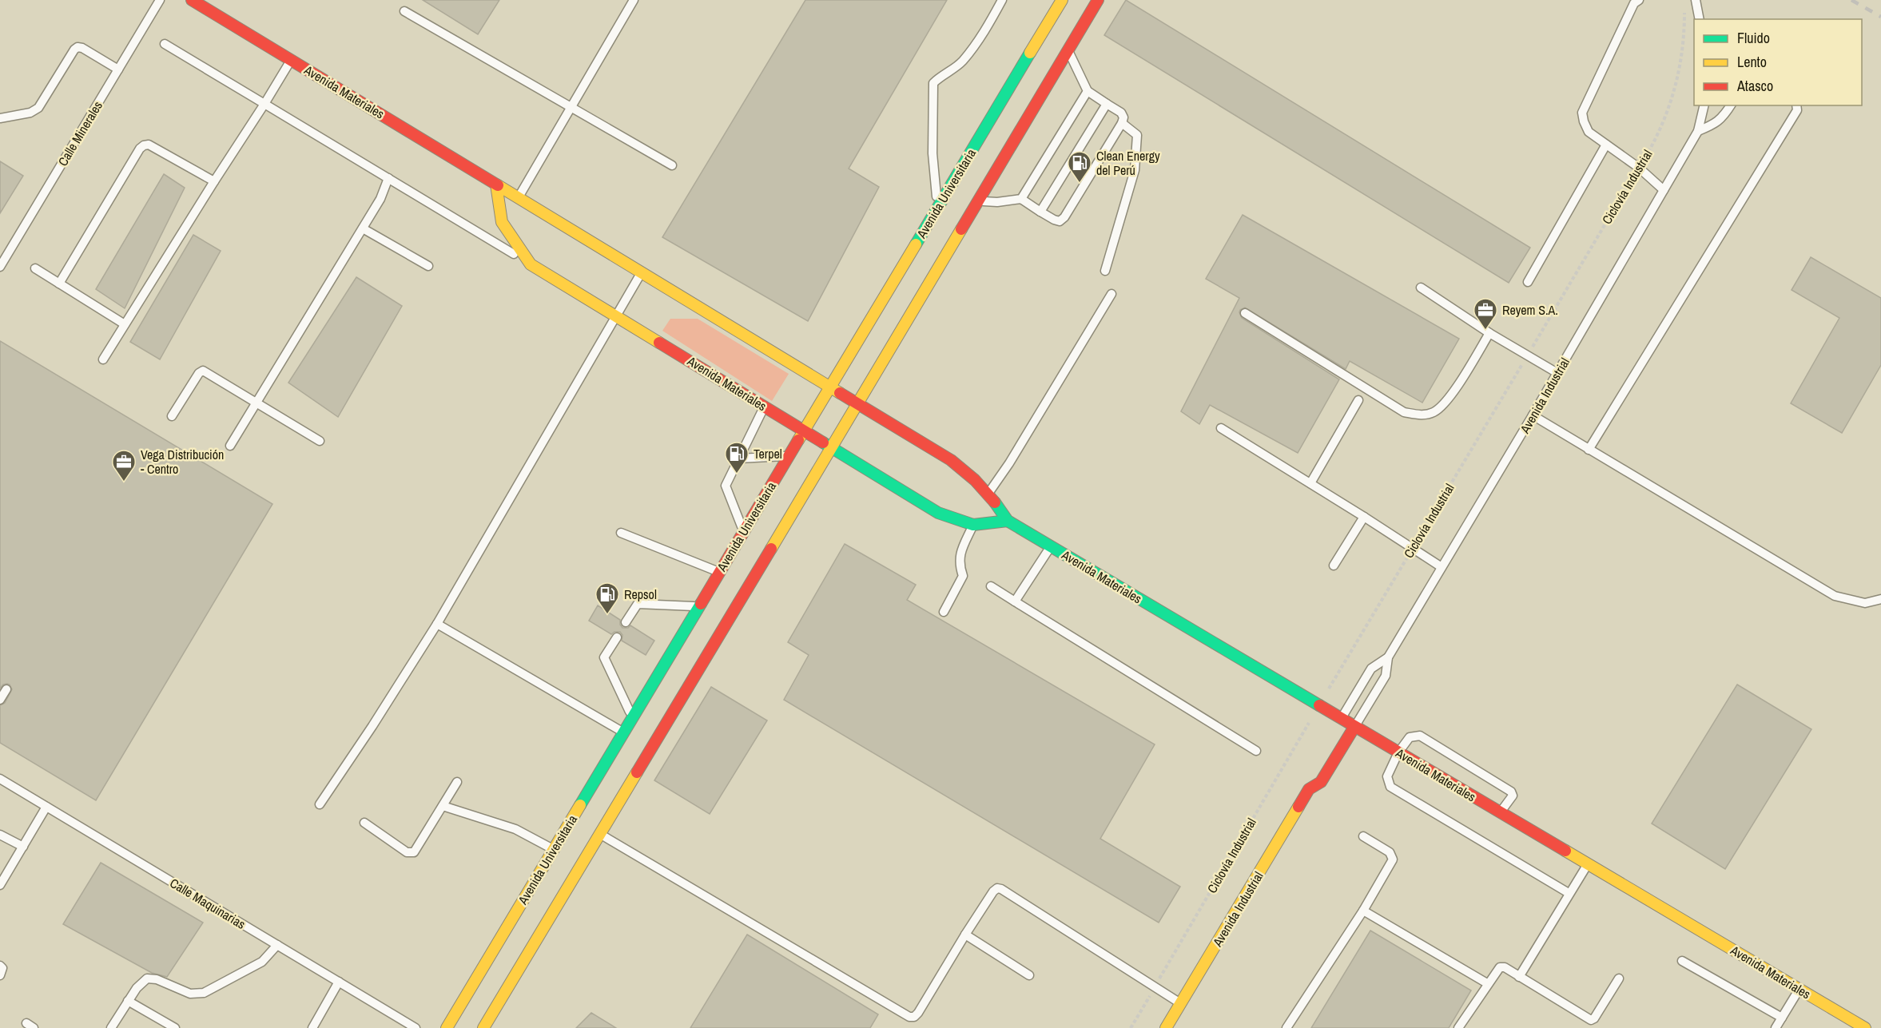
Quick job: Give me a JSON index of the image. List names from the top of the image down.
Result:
{
  "streets": {
    "street": ["Avenida Materiales", "Avenida Universitaria", "Avenida Industrial"],
    "lane": ["Calle Minerales", "Calle Maquinarias"],
    "path": ["Ciclovía Industrial"]
  },
  "crossings": [
    ["Avenida Materiales", "Ciclovía Industrial"],
    ["Avenida Materiales", "Avenida Universitaria"],
    ["Avenida Materiales", "Avenida Industrial"]
  ],
  "places": {
    "fuel station": ["Clean Energy del Perú", "Terpel", "Repsol"],
    "office": ["Reyem S.A.", "Vega Distribución - Centro"]
  },
  "legend": ["Fluido", "Lento", "Atasco"]
}
